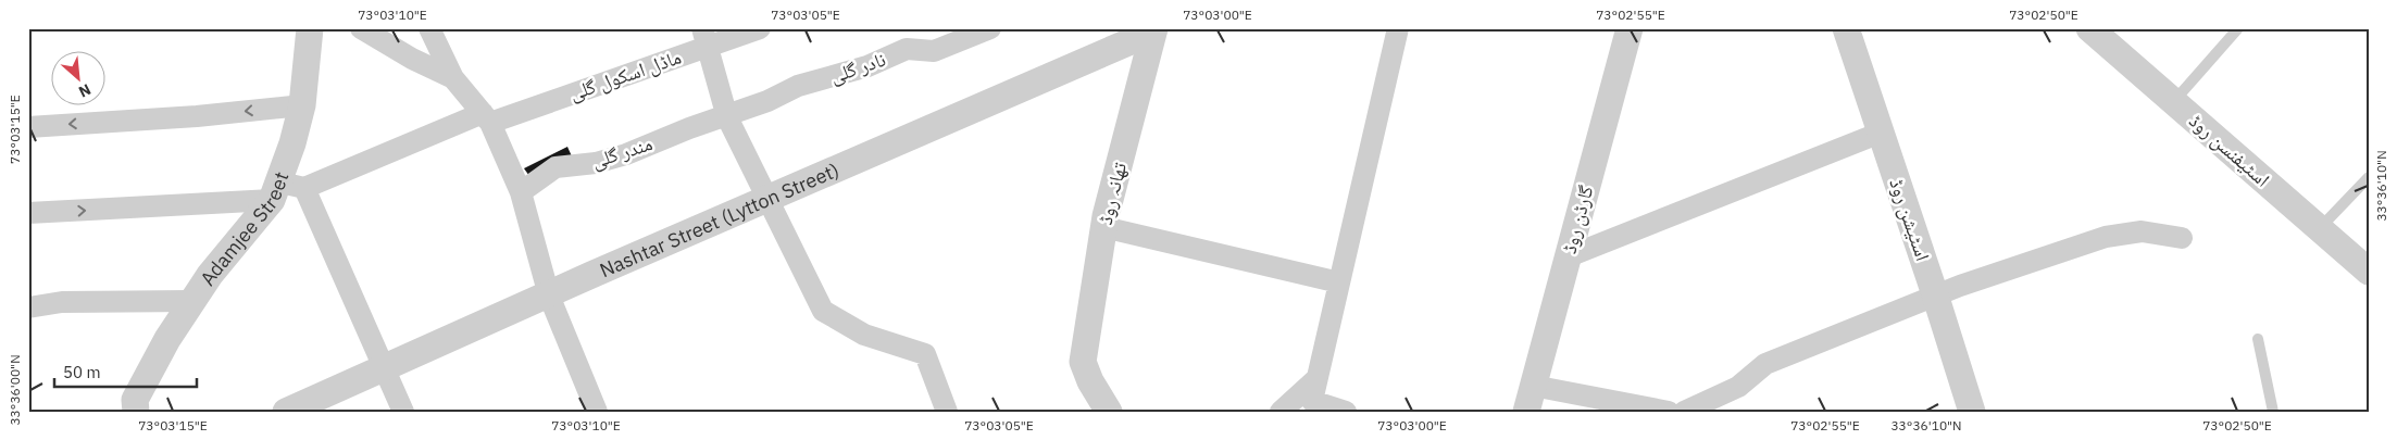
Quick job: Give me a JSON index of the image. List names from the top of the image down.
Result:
{
  "streets": {
    "street": [
      "نادر گلی",
      "ماڈل اسکول گلی",
      "اسٹیفنسن روڈ",
      "مندر گلی",
      "تھانہ روڈ",
      "Nashtar Street (Lytton Street)",
      "گارڈن روڈ",
      "اسٹیشن روڈ",
      "Adamjee Street"
    ]
  },
  "crossings": [
    ["نادر گلی", "مندر گلی"],
    ["ماڈل اسکول گلی", "Adamjee Street"],
    ["تھانہ روڈ", "Nashtar Street (Lytton Street)"]
  ],
  "scale_bar": "50 m",
  "north": "bottom right",
  "coordinates": [
    "73°03'10\"E",
    "73°03'05\"E",
    "73°03'00\"E",
    "73°02'55\"E",
    "73°02'50\"E",
    "73°03'15\"E",
    "33°36'10\"N",
    "33°36'00\"N"
  ]
}
